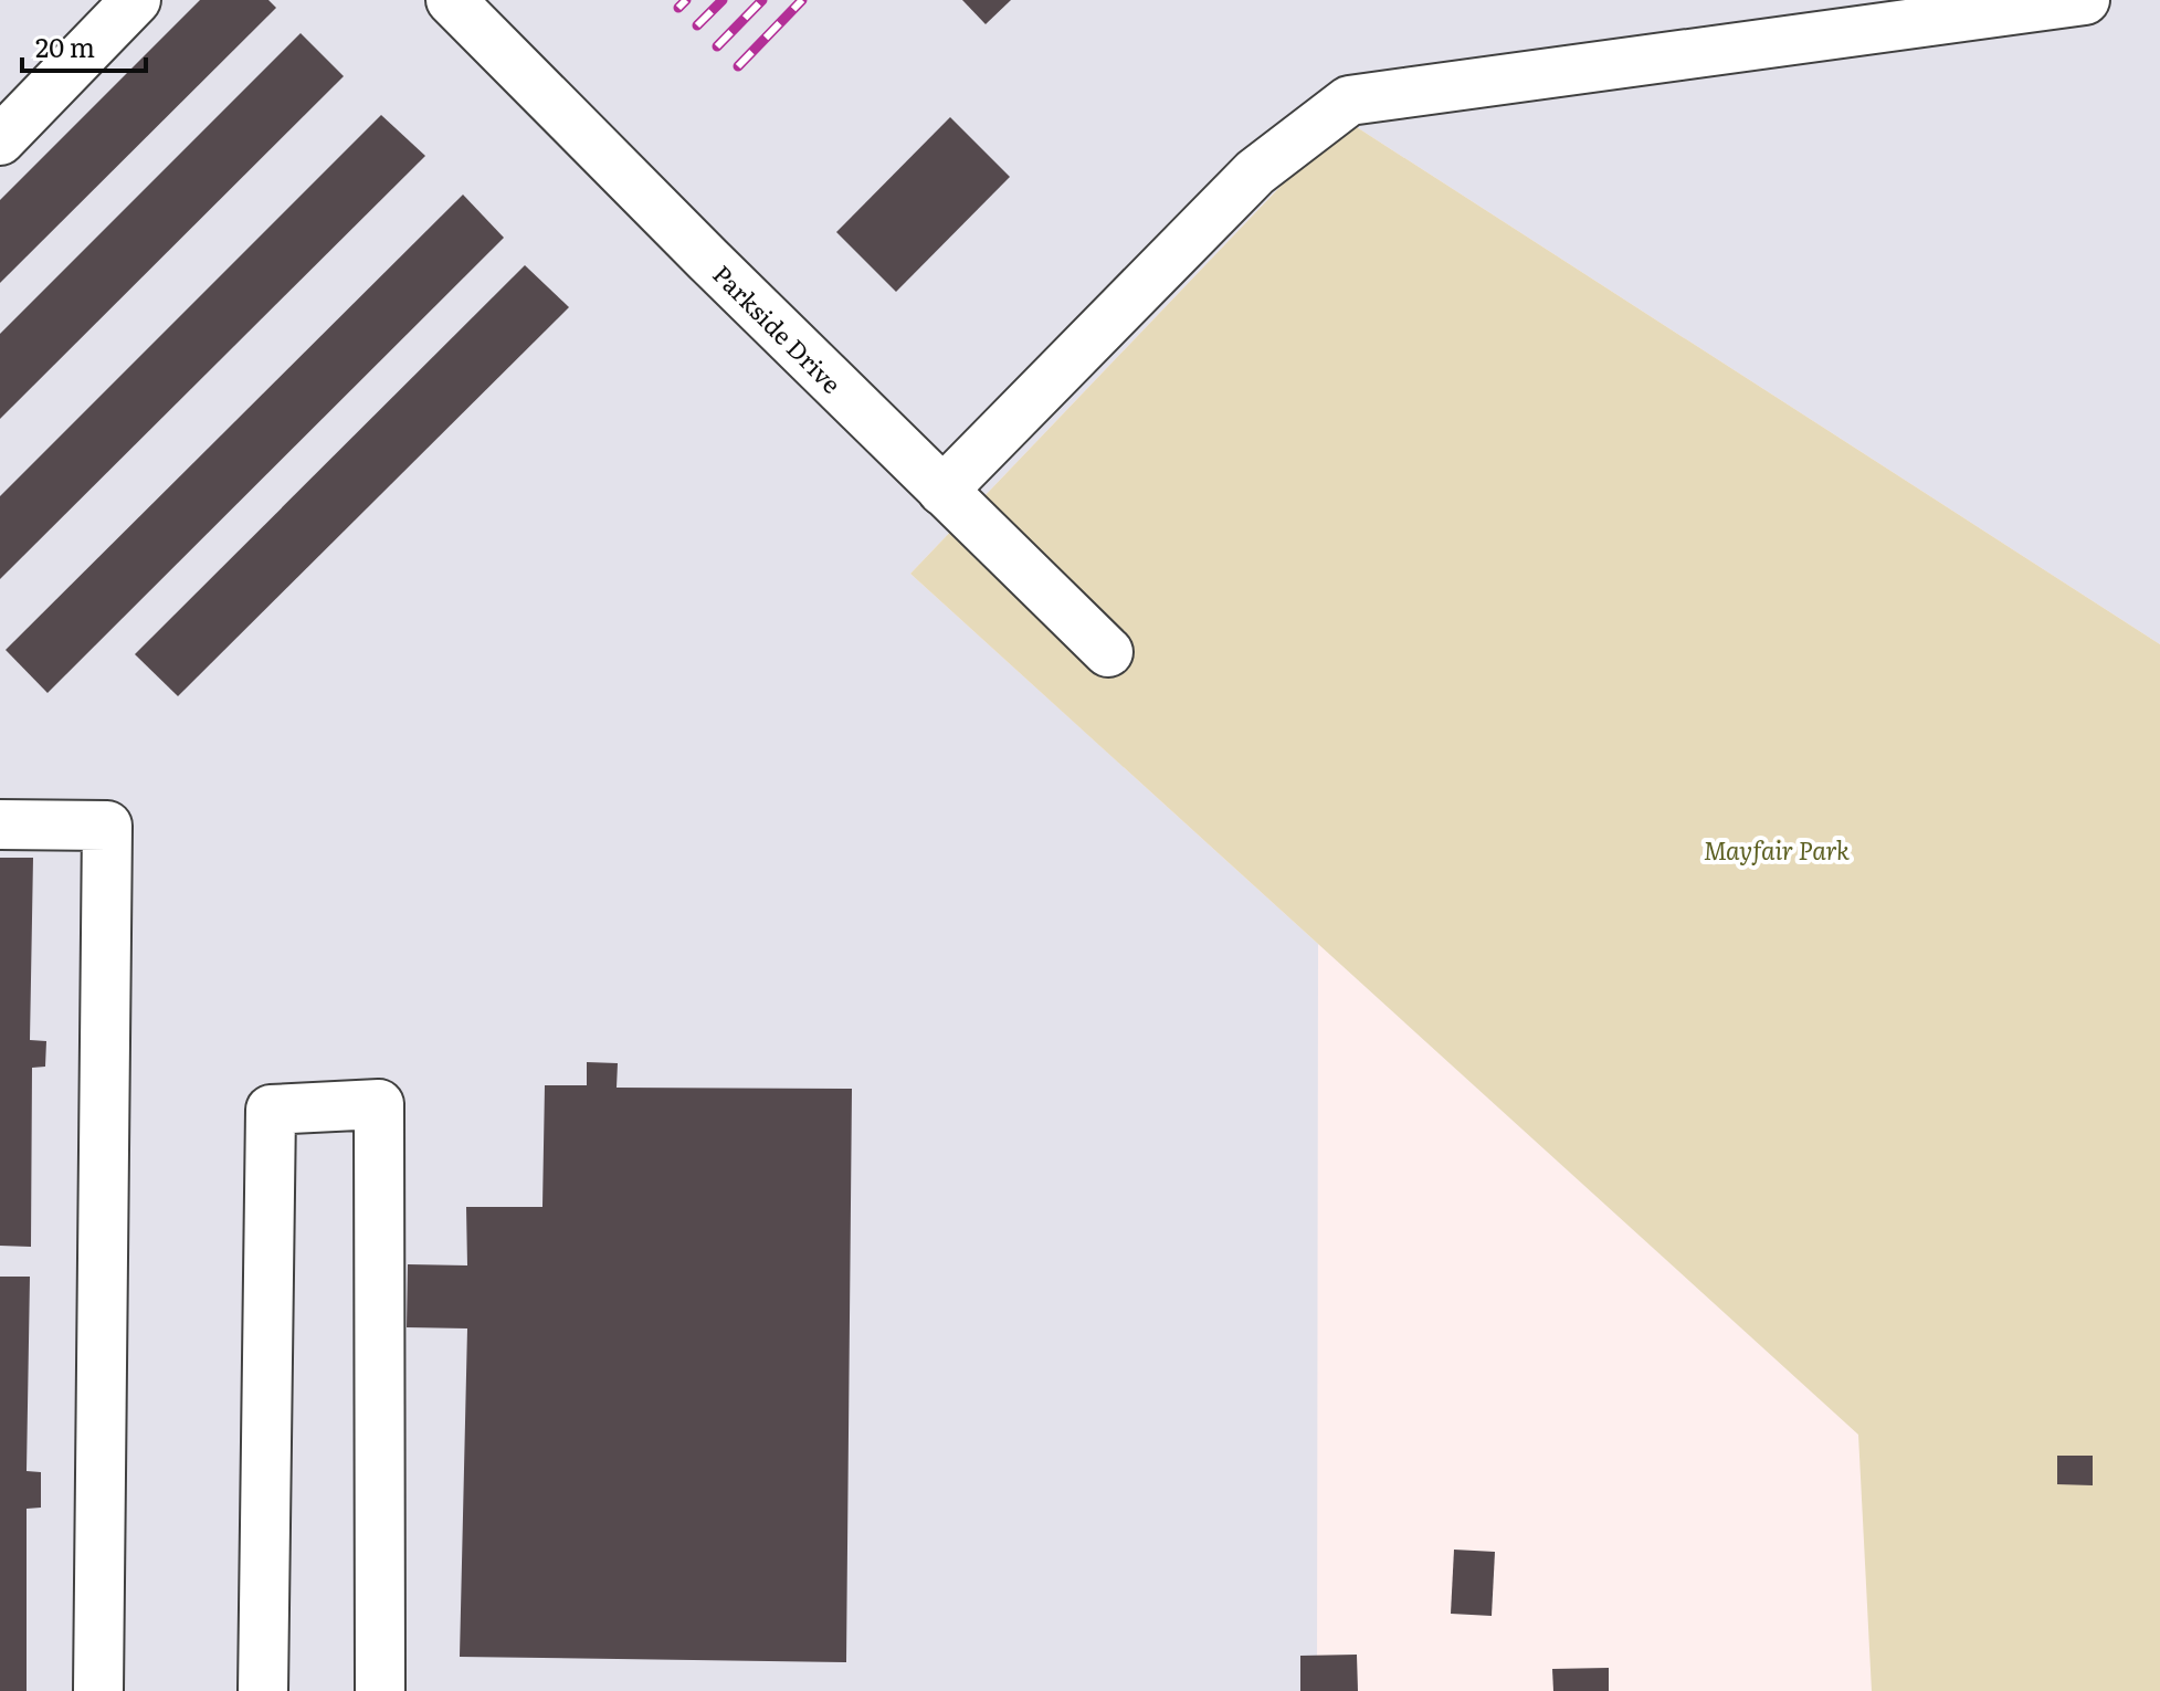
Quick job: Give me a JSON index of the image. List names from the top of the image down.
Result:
{
  "streets": {
    "street": ["Parkside Drive"]
  },
  "parks": ["Mayfair Park"],
  "scale_bar": "20 m"
}
